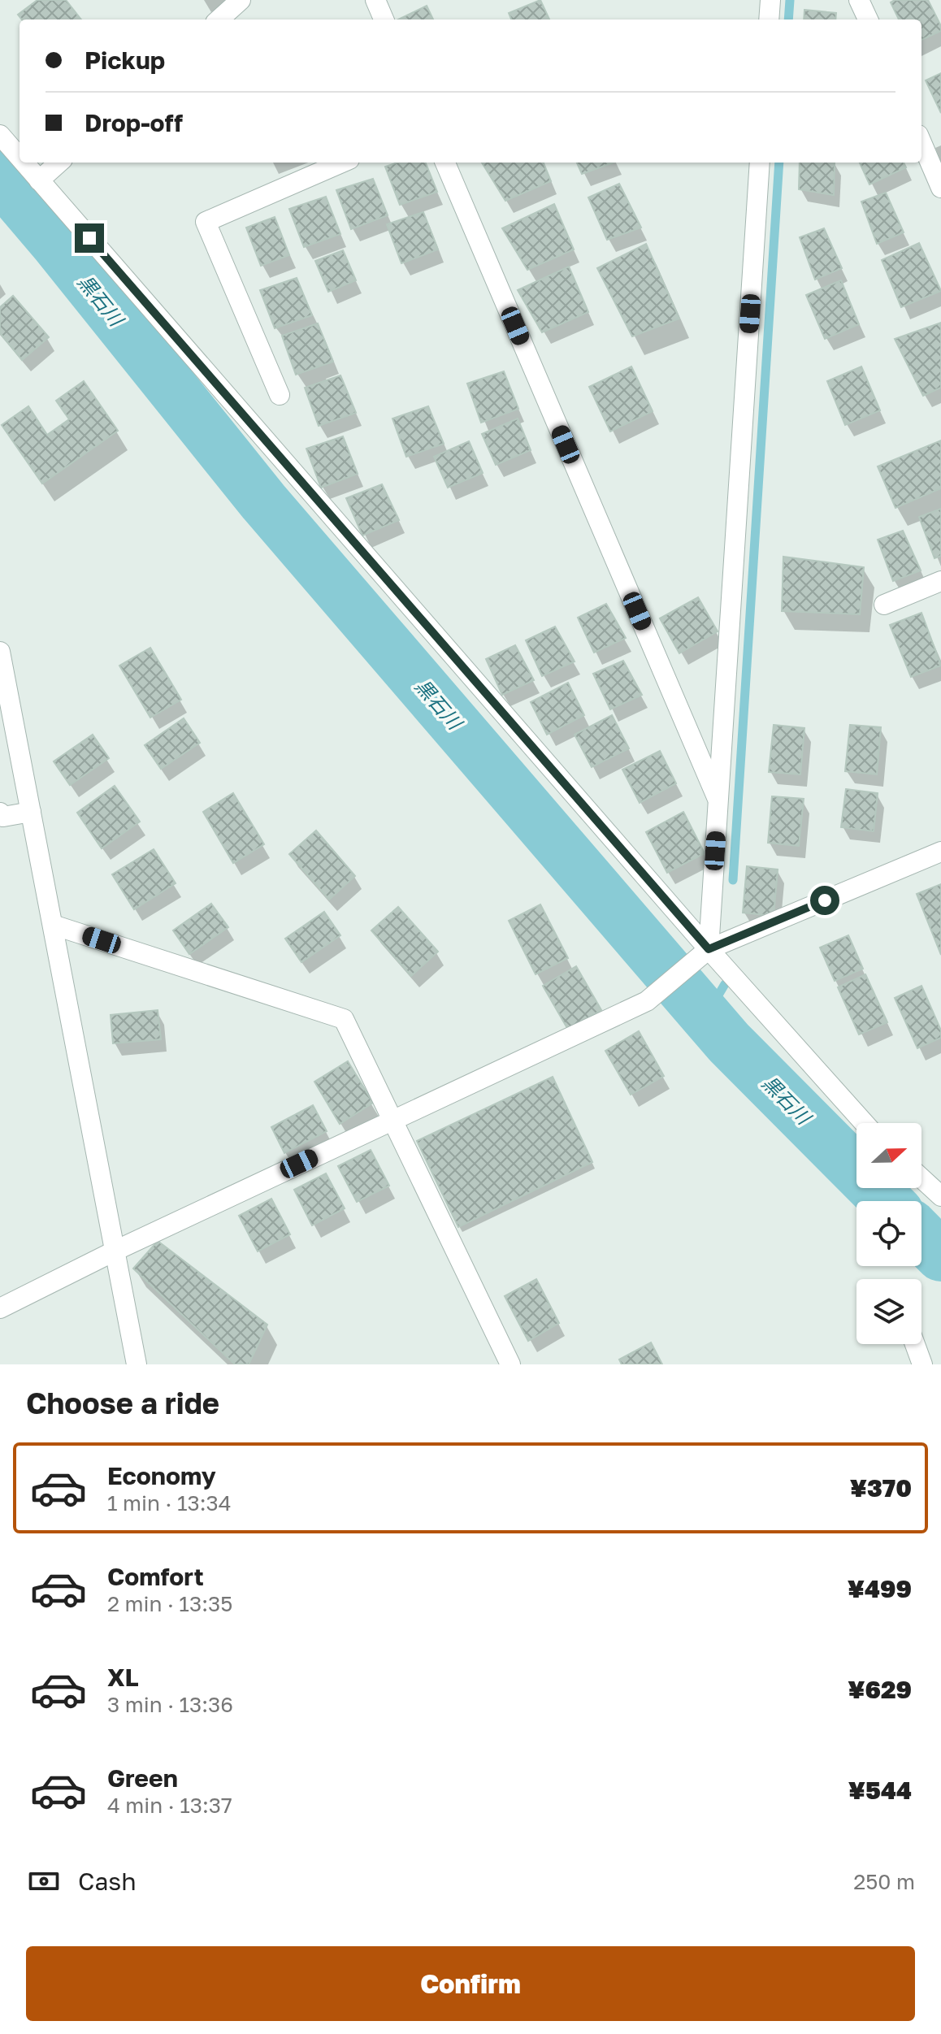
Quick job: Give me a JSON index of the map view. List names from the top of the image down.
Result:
{
  "water": ["黒石川"],
  "north": "right",
  "page": {
    "banner": ["Pickup", "Drop-off"],
    "heading": "Choose a ride",
    "list": [
      {
        "name": "Economy",
        "note": "1 min · 13:34",
        "value": "¥370"
      },
      {
        "name": "Comfort",
        "note": "2 min · 13:35",
        "value": "¥499"
      },
      {
        "name": "XL",
        "note": "3 min · 13:36",
        "value": "¥629"
      },
      {
        "name": "Green",
        "note": "4 min · 13:37",
        "value": "¥544"
      }
    ],
    "pay": ["Cash", "250 m"],
    "buttons": "Confirm"
  }
}
